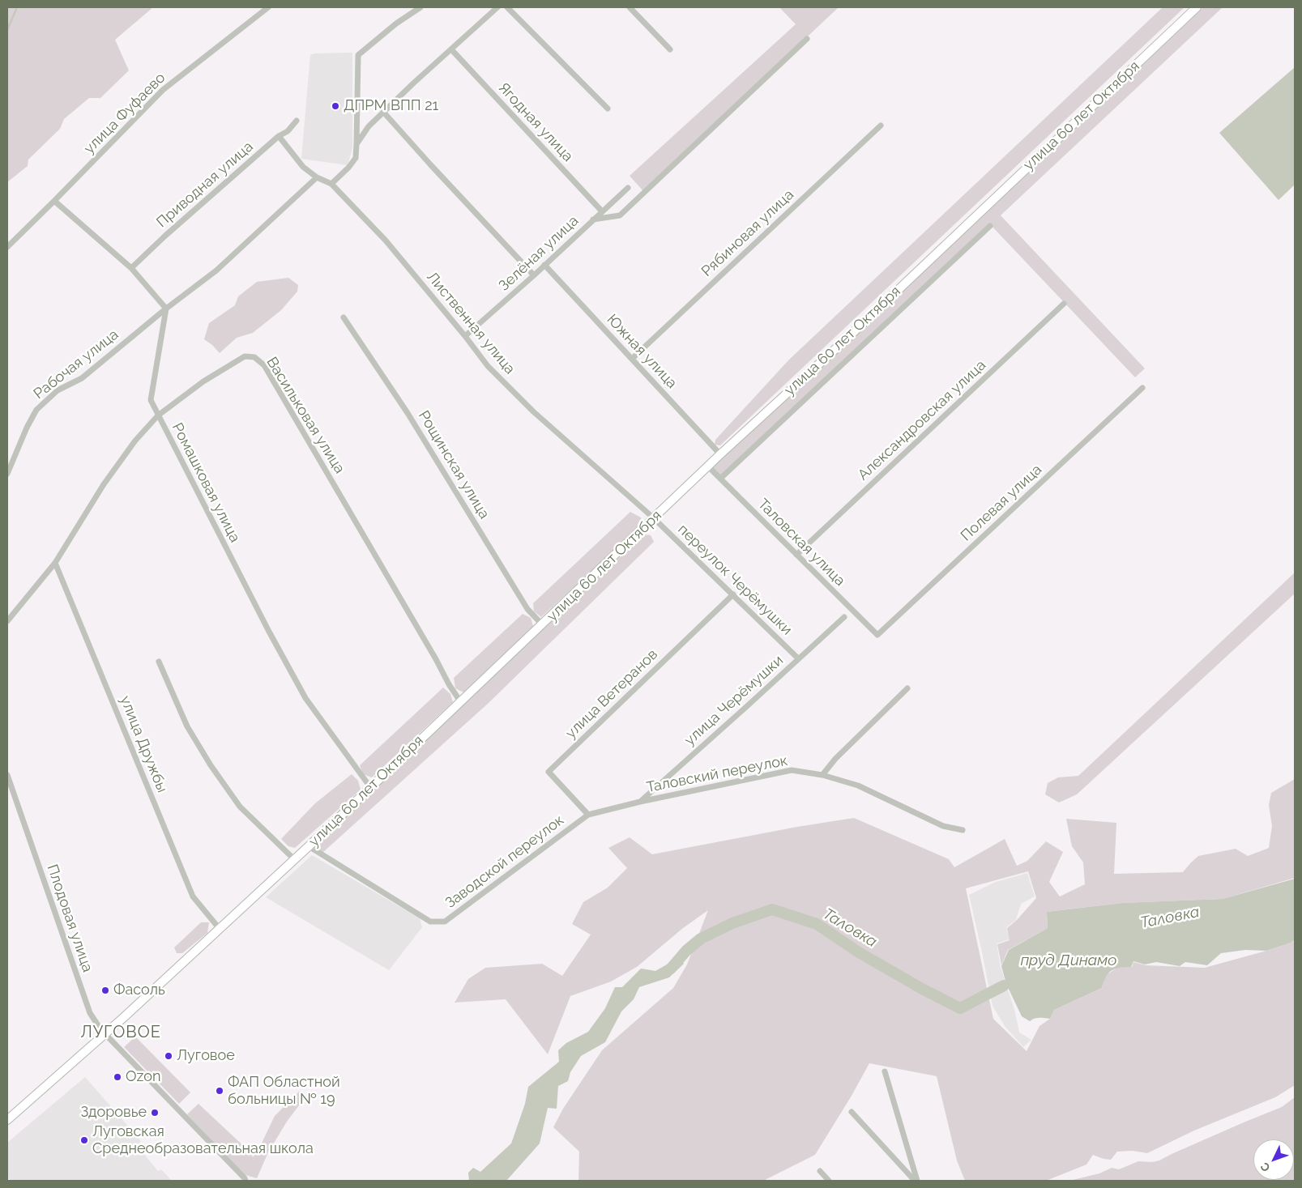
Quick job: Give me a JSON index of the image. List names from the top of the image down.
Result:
{
  "streets": {
    "street": [
      "улица Фуфаево",
      "улица 60 лет Октября",
      "Ягодная улица",
      "Приводная улица",
      "Рябиновая улица",
      "Зелёная улица",
      "Лиственная улица",
      "Южная улица",
      "Рабочая улица",
      "Васильковая улица",
      "Александровская улица",
      "Рощинская улица",
      "Ромашковая улица",
      "Полевая улица",
      "Таловская улица",
      "переулок Черёмушки",
      "улица Ветеранов",
      "улица Черёмушки",
      "улица Дружбы",
      "Таловский переулок",
      "Заводской переулок",
      "Плодовая улица"
    ]
  },
  "crossings": [
    ["улица 60 лет Октября", "Лиственная улица"],
    ["улица 60 лет Октября", "Южная улица"],
    ["улица 60 лет Октября", "Васильковая улица"],
    ["улица 60 лет Октября", "Рощинская улица"],
    ["улица 60 лет Октября", "Ромашковая улица"],
    ["улица 60 лет Октября", "Таловская улица"],
    ["улица 60 лет Октября", "переулок Черёмушки"],
    ["улица 60 лет Октября", "улица Дружбы"],
    ["улица 60 лет Октября", "Заводской переулок"],
    ["улица 60 лет Октября", "Плодовая улица"],
    ["Ягодная улица", "Зелёная улица"],
    ["Приводная улица", "Лиственная улица"],
    ["Рябиновая улица", "Южная улица"],
    ["Зелёная улица", "Лиственная улица"],
    ["Зелёная улица", "Южная улица"],
    ["Лиственная улица", "Рабочая улица"],
    ["Лиственная улица", "переулок Черёмушки"],
    ["Рабочая улица", "Ромашковая улица"],
    ["Васильковая улица", "Ромашковая улица"],
    ["Васильковая улица", "улица Дружбы"],
    ["Александровская улица", "Таловская улица"],
    ["Полевая улица", "Таловская улица"],
    ["переулок Черёмушки", "улица Ветеранов"],
    ["переулок Черёмушки", "улица Черёмушки"],
    ["улица Ветеранов", "Таловский переулок"],
    ["улица Ветеранов", "Заводской переулок"],
    ["улица Черёмушки", "Таловский переулок"],
    ["Таловский переулок", "Заводской переулок"]
  ],
  "districts": ["ЛУГОВОЕ"],
  "water": ["Таловка", "пруд Динамо"],
  "places": [
    "ДПРМ ВПП 21",
    "Фасоль",
    "Луговое",
    "Ozon",
    "ФАП Областной больницы № 19",
    "Здоровье",
    "Луговская Среднеобразовательная школа"
  ],
  "north": "bottom left"
}
